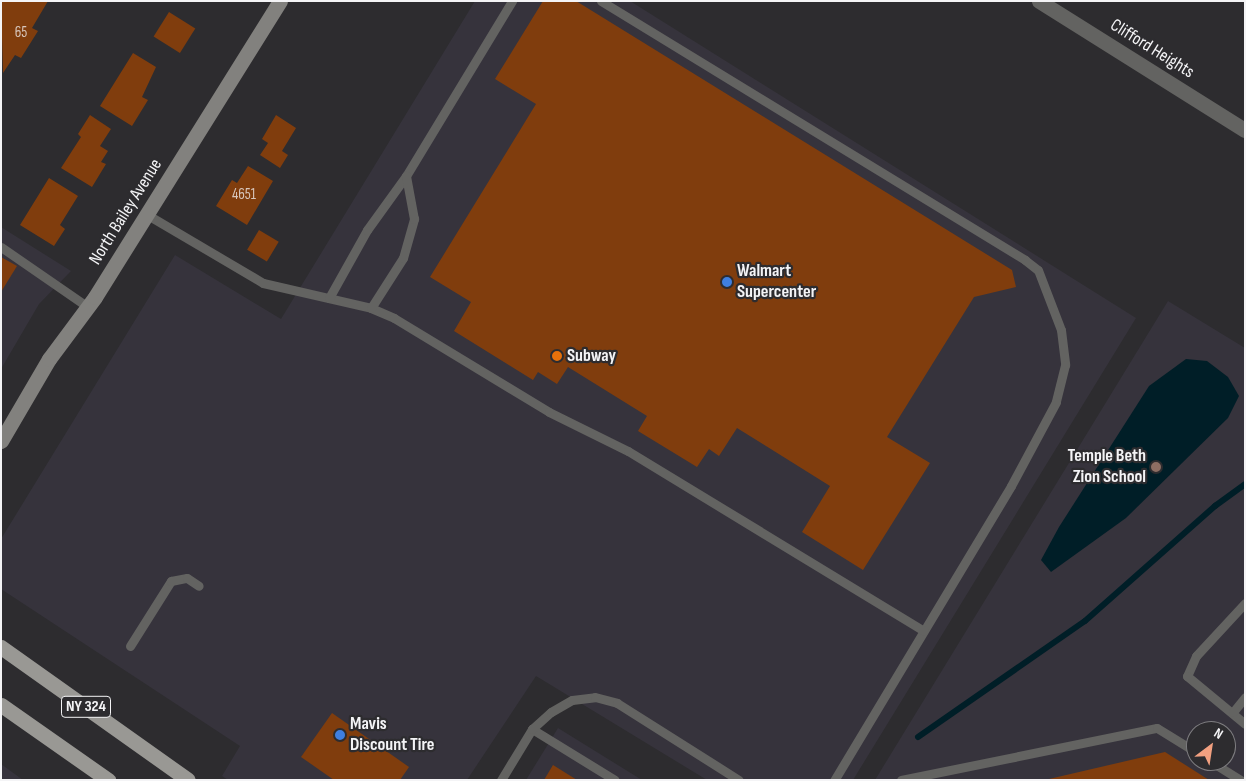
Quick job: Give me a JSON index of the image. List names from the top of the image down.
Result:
{
  "streets": {
    "main road": ["NY 324"],
    "street": ["Clifford Heights", "North Bailey Avenue"]
  },
  "places": [
    "Walmart Supercenter",
    "Subway",
    "Temple Beth Zion School",
    "Mavis Discount Tire"
  ],
  "house_numbers": ["65", "4651"],
  "north": "top right"
}
